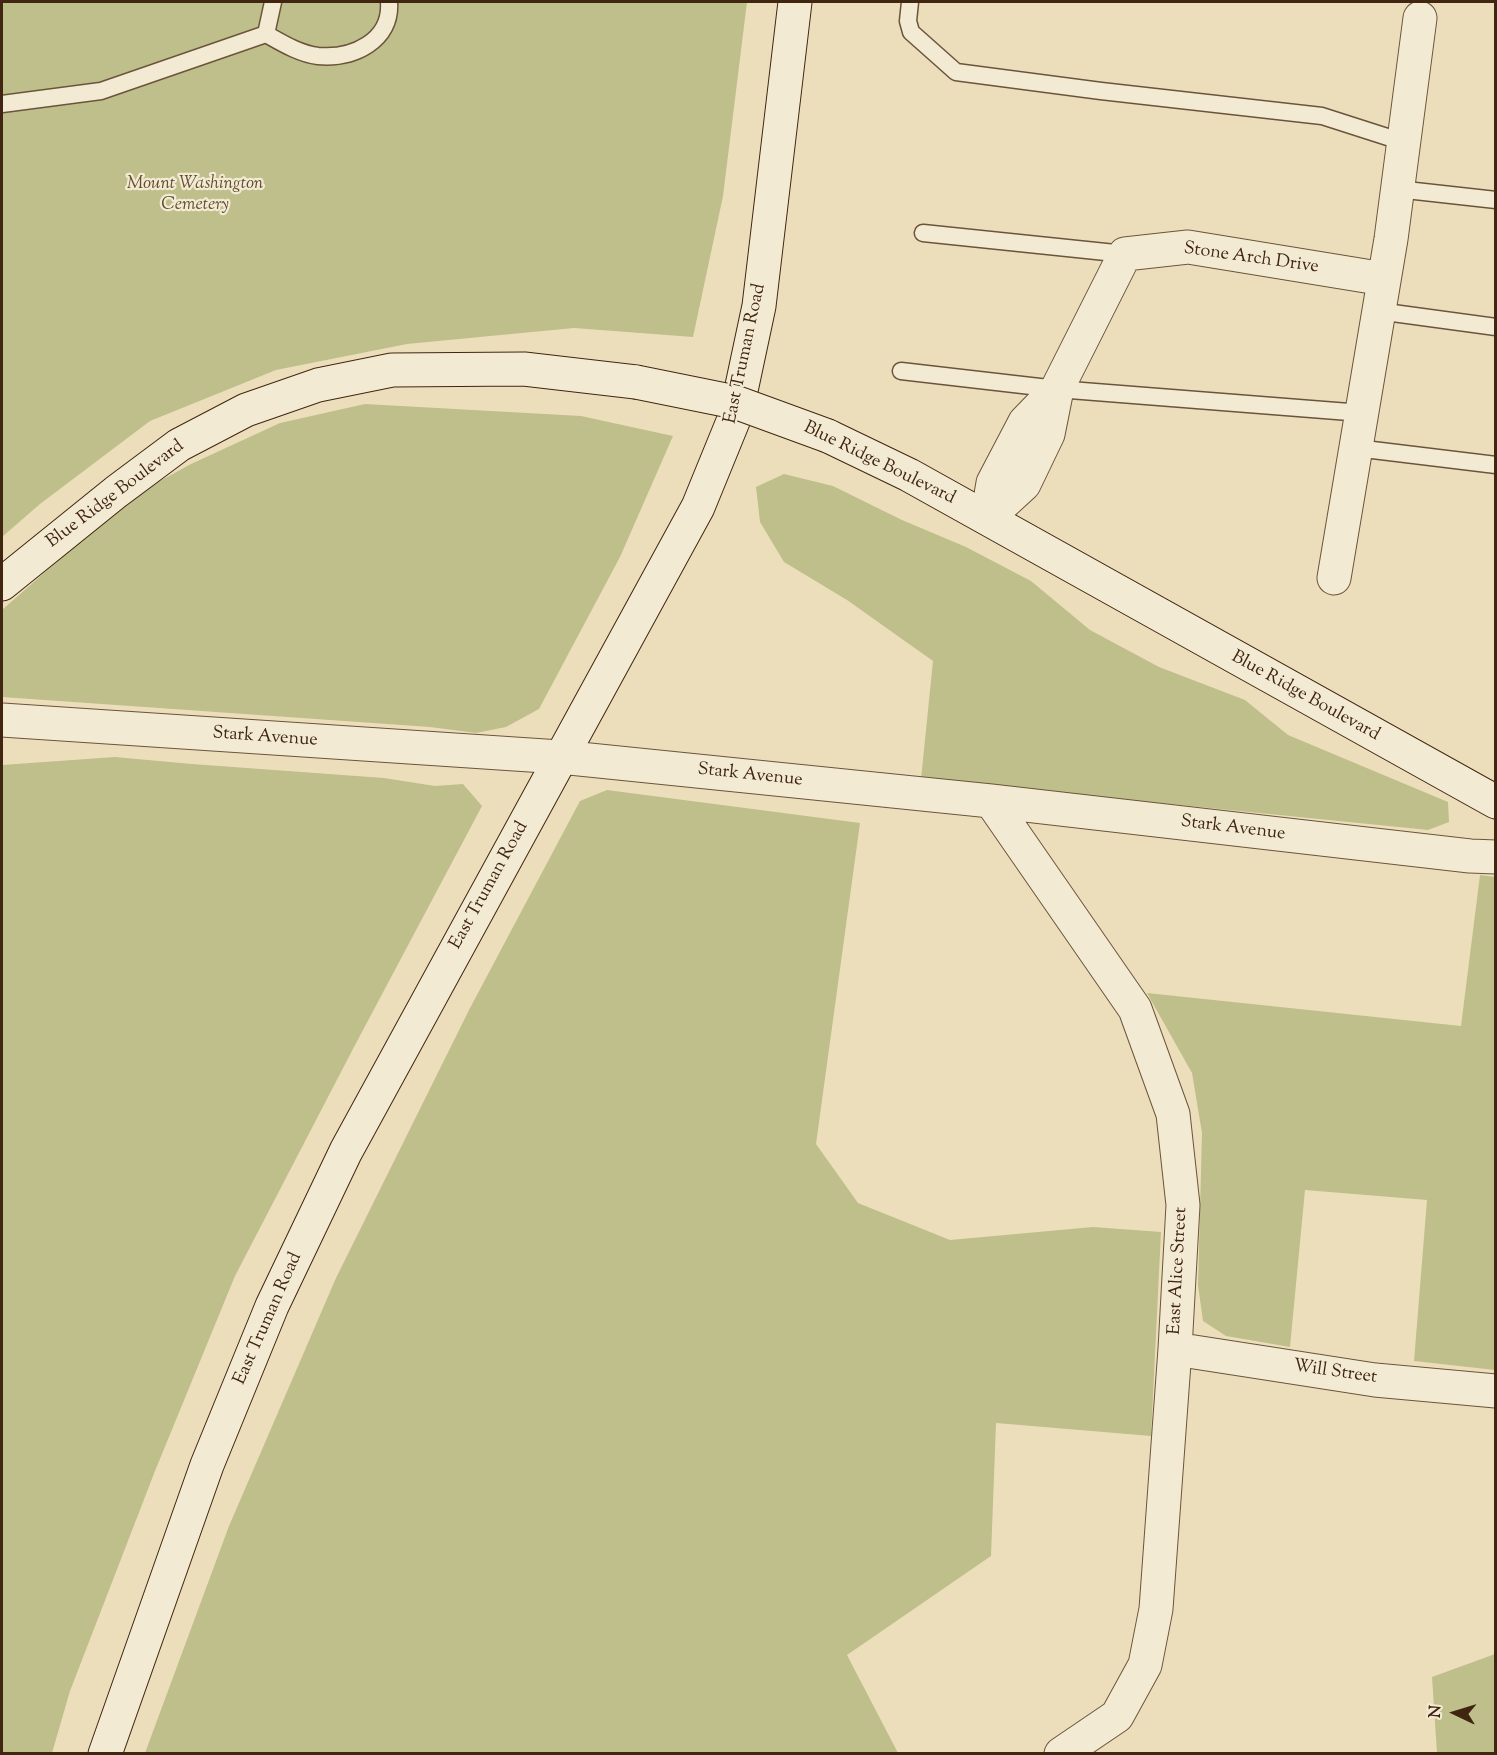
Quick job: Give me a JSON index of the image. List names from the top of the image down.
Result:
{
  "streets": {
    "street": [
      "Stone Arch Drive",
      "East Truman Road",
      "Blue Ridge Boulevard",
      "Stark Avenue",
      "East Alice Street",
      "Will Street"
    ]
  },
  "crossings": [
    ["East Truman Road", "Stark Avenue"],
    ["Stark Avenue", "East Alice Street"],
    ["East Alice Street", "Will Street"]
  ],
  "parks": ["Mount Washington Cemetery"],
  "north": "left"
}
